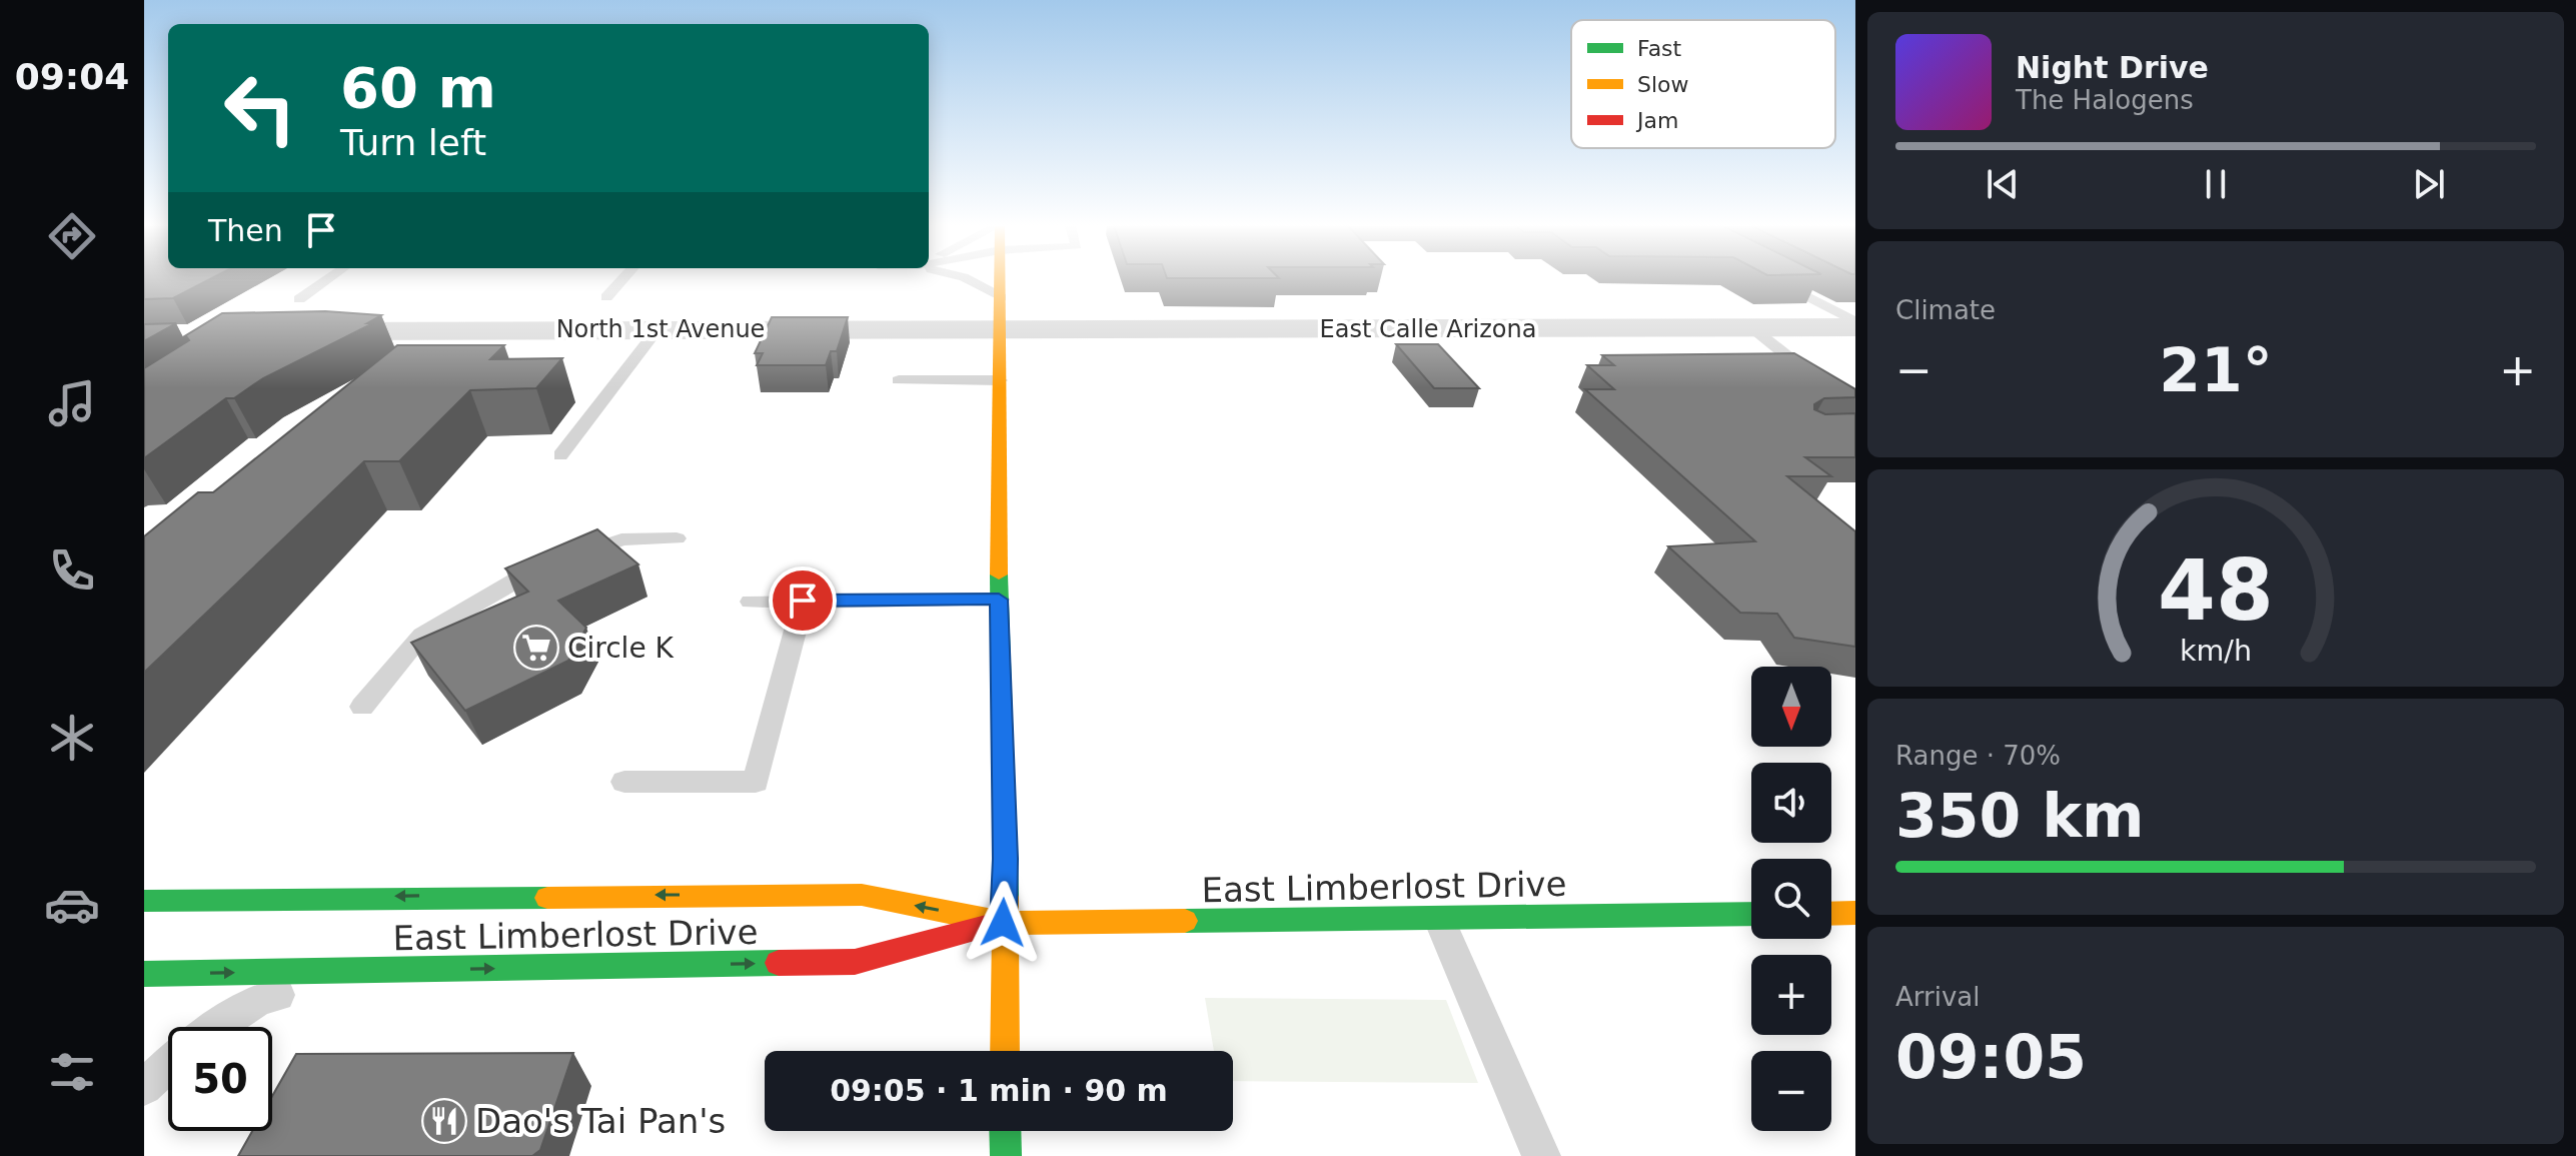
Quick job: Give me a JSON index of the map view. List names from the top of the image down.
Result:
{
  "streets": {
    "street": ["North 1st Avenue", "East Calle Arizona", "East Limberlost Drive"]
  },
  "crossings": [
    ["North 1st Avenue", "East Calle Arizona"]
  ],
  "places": {
    "supermarket": ["Circle K"],
    "restaurant": ["Dao's Tai Pan's"]
  },
  "legend": ["Fast", "Slow", "Jam"],
  "north": "bottom",
  "page": {
    "tabs": "09:04",
    "turn": ["60 m", "Turn left"],
    "song": ["Night Drive", "The Halogens"],
    "then": "Then",
    "tile": [
      "Climate",
      ["Range · 70%", "350 km"],
      ["Arrival", "09:05"]
    ],
    "heat": ["−", "21°", "+"],
    "map_buttons": ["+", "−"],
    "limit": "50",
    "trip": "09:05 · 1 min · 90 m",
    "gauge": ["48", "km/h"]
  }
}
